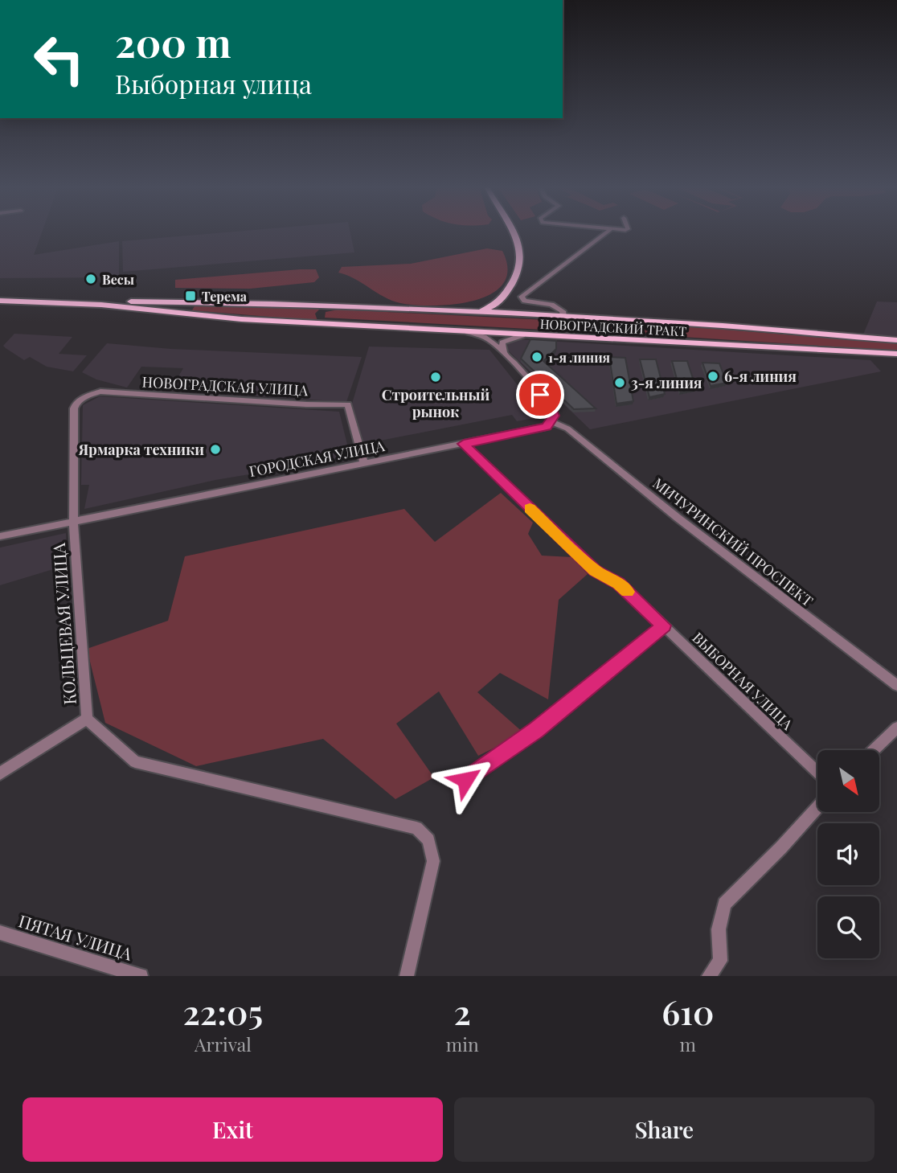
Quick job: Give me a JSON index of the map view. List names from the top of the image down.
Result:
{
  "streets": {
    "main road": ["НОВОГРАДСКИЙ ТРАКТ"],
    "street": [
      "НОВОГРАДСКАЯ УЛИЦА",
      "ГОРОДСКАЯ УЛИЦА",
      "МИЧУРИНСКИЙ ПРОСПЕКТ",
      "КОЛЬЦЕВАЯ УЛИЦА",
      "ВЫБОРНАЯ УЛИЦА",
      "ПЯТАЯ УЛИЦА"
    ]
  },
  "crossings": [
    ["НОВОГРАДСКАЯ УЛИЦА", "ГОРОДСКАЯ УЛИЦА"],
    ["НОВОГРАДСКАЯ УЛИЦА", "КОЛЬЦЕВАЯ УЛИЦА"],
    ["ГОРОДСКАЯ УЛИЦА", "МИЧУРИНСКИЙ ПРОСПЕКТ"],
    ["ГОРОДСКАЯ УЛИЦА", "КОЛЬЦЕВАЯ УЛИЦА"],
    ["ГОРОДСКАЯ УЛИЦА", "ВЫБОРНАЯ УЛИЦА"]
  ],
  "places": {
    "other": [
      "Весы",
      "1-я линия",
      "6-я линия",
      "Строительный рынок",
      "3-я линия",
      "Ярмарка техники"
    ],
    "transit": ["Терема"]
  },
  "north": "bottom right",
  "page": {
    "turn": ["200 m", "Выборная улица"],
    "eta": [
      "22:05",
      "Arrival",
      "2",
      "min",
      "610",
      "m"
    ],
    "buttons": ["Exit", "Share"]
  }
}
